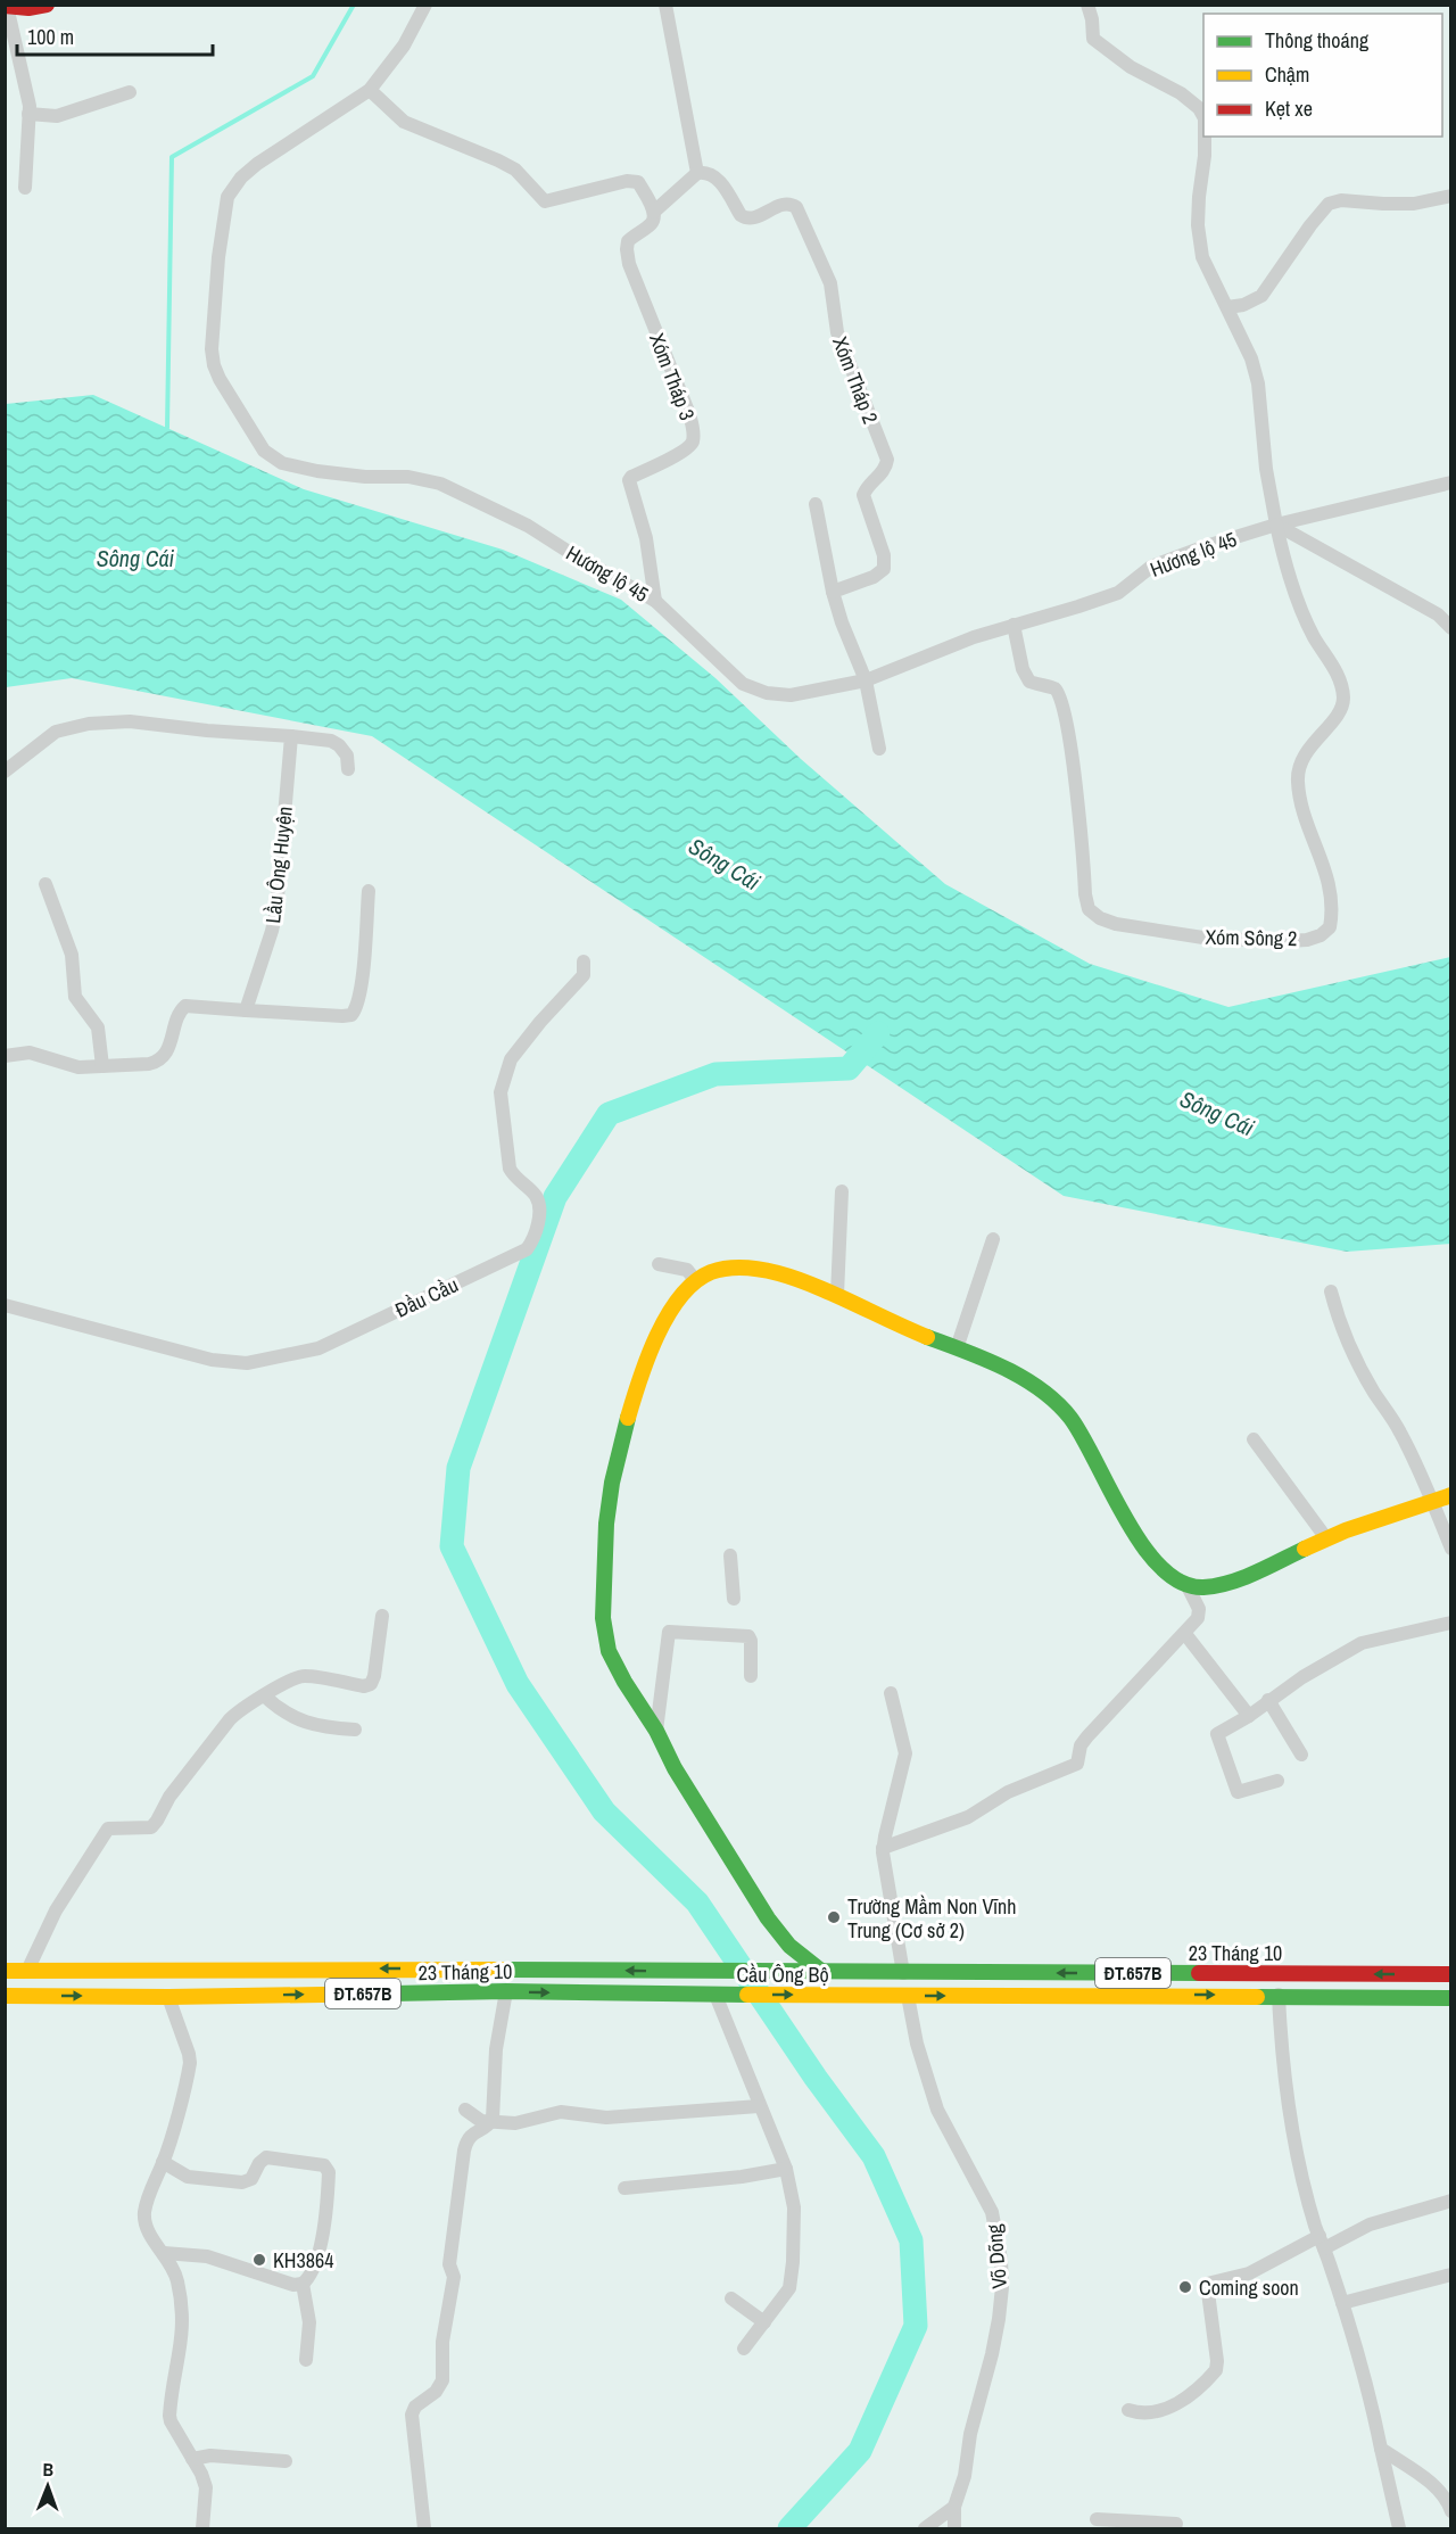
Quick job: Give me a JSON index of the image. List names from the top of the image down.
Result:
{
  "streets": {
    "main road": ["23 Tháng 10", "ĐT.657B", "Cầu Ông Bộ"],
    "street": [
      "Xóm Tháp 3",
      "Xóm Tháp 2",
      "Hương lộ 45",
      "Lầu Ông Huyện",
      "Xóm Sông 2",
      "Đầu Cầu",
      "Võ Dõng"
    ]
  },
  "crossings": [
    ["Xóm Tháp 3", "Xóm Tháp 2"],
    ["Xóm Tháp 3", "Hương lộ 45"],
    ["Hương lộ 45", "Xóm Sông 2"],
    ["23 Tháng 10", "Cầu Ông Bộ"],
    ["23 Tháng 10", "Võ Dõng"]
  ],
  "water": ["Sông Cái"],
  "places": ["Trường Mầm Non Vĩnh Trung (Cơ sở 2)", "KH3864", "Coming soon"],
  "legend": ["Thông thoáng", "Chậm", "Kẹt xe"],
  "scale_bar": "100 m",
  "north": "top"
}
